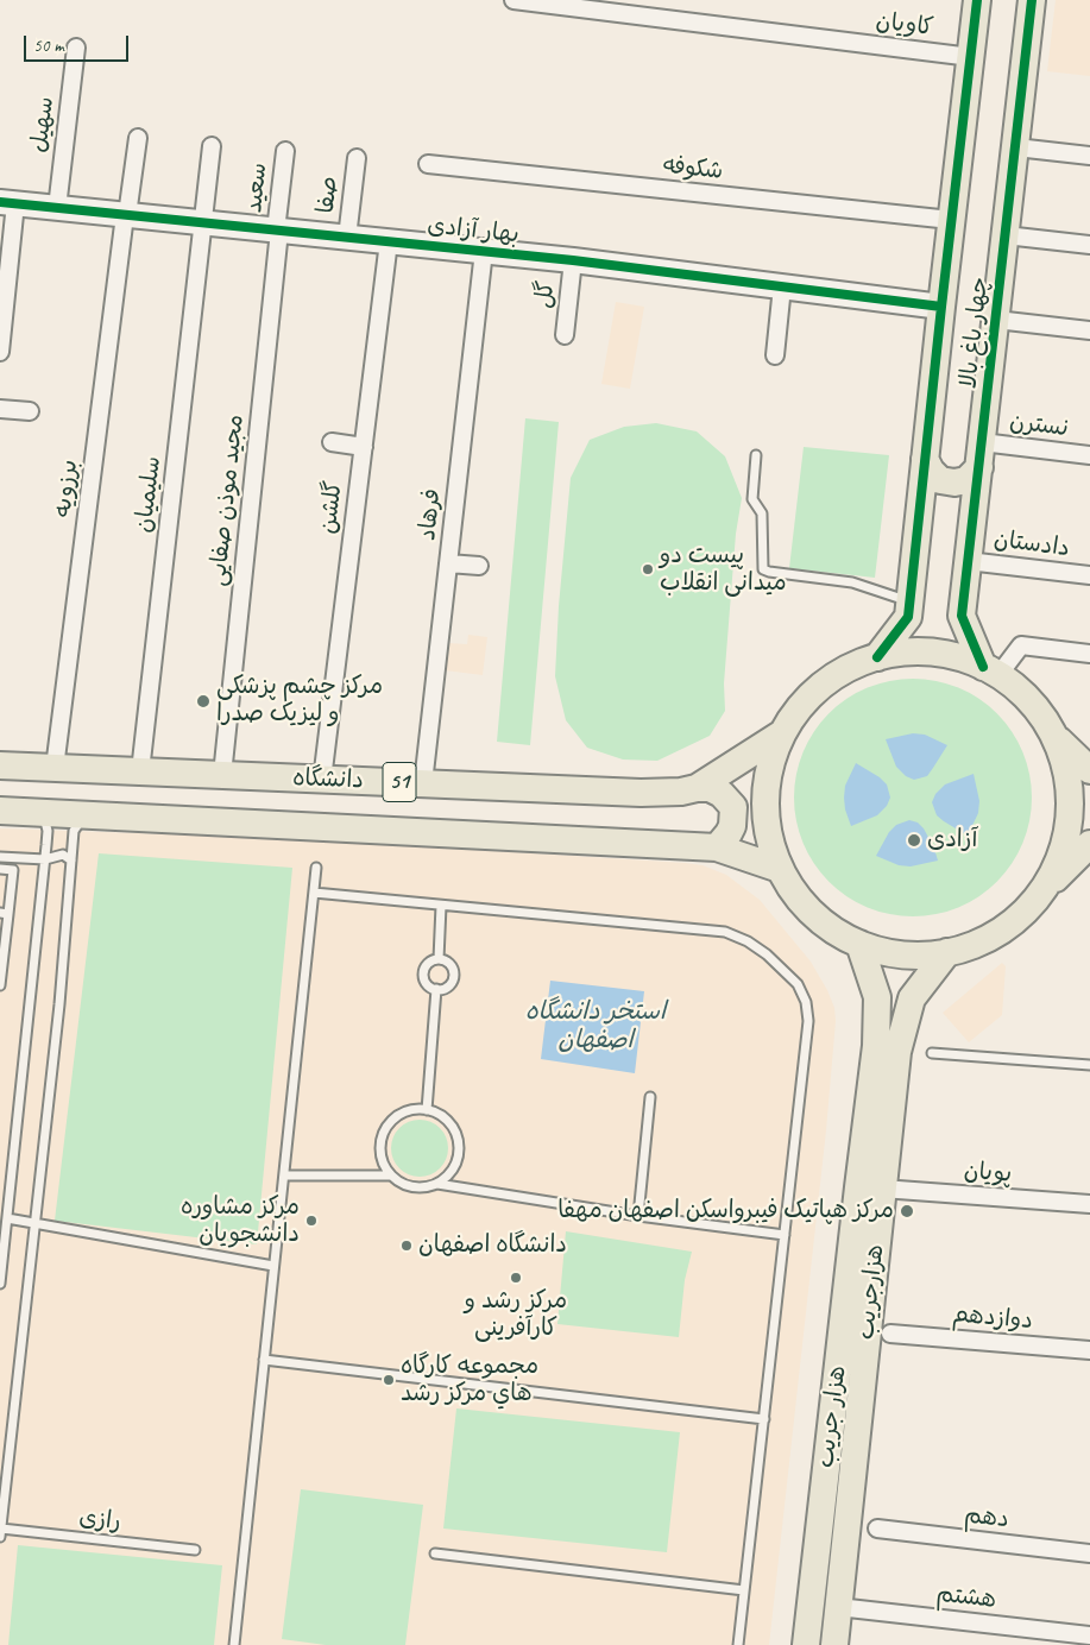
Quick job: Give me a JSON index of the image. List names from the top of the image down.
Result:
{
  "streets": {
    "main road": [
      "چهار باغ بالا",
      "دانشگاه",
      "51",
      "هزارجریب",
      "هزار جریب"
    ],
    "street": [
      "کاویان",
      "سهیل",
      "شکوفه",
      "سعید",
      "صفا",
      "بهار آزادی",
      "گل",
      "نسترن",
      "برزویه",
      "سلیمیان",
      "مجید موذن صفایی",
      "گلشن",
      "فرهاد",
      "دادستان",
      "پویان",
      "دوازدهم",
      "دهم",
      "هشتم"
    ],
    "lane": ["رازی"]
  },
  "crossings": [
    ["کاویان", "چهار باغ بالا"],
    ["سهیل", "بهار آزادی"],
    ["شکوفه", "چهار باغ بالا"],
    ["سعید", "بهار آزادی"],
    ["سعید", "مجید موذن صفایی"],
    ["صفا", "بهار آزادی"],
    ["بهار آزادی", "گل"],
    ["بهار آزادی", "چهار باغ بالا"],
    ["بهار آزادی", "برزویه"],
    ["بهار آزادی", "سلیمیان"],
    ["بهار آزادی", "مجید موذن صفایی"],
    ["بهار آزادی", "گلشن"],
    ["بهار آزادی", "فرهاد"],
    ["چهار باغ بالا", "نسترن"],
    ["چهار باغ بالا", "دادستان"],
    ["برزویه", "دانشگاه"],
    ["سلیمیان", "دانشگاه"],
    ["مجید موذن صفایی", "دانشگاه"],
    ["گلشن", "دانشگاه"],
    ["فرهاد", "دانشگاه"],
    ["پویان", "هزارجریب"],
    ["هزارجریب", "هزار جریب"],
    ["هزارجریب", "هشتم"]
  ],
  "water": ["استخر دانشگاه اصفهان"],
  "places": [
    "پیست دو میدانی انقلاب",
    "مرکز چشم پزشکی و لیزیک صدرا",
    "آزادی",
    "مرکز هپاتیک فیبرواسکن اصفهان مهفا",
    "مرکز مشاوره دانشجویان",
    "دانشگاه اصفهان",
    "مرکز رشد و کارآفرینی",
    "مجموعه کارگاه هاي مرکز رشد"
  ],
  "scale_bar": "50 m"
}
